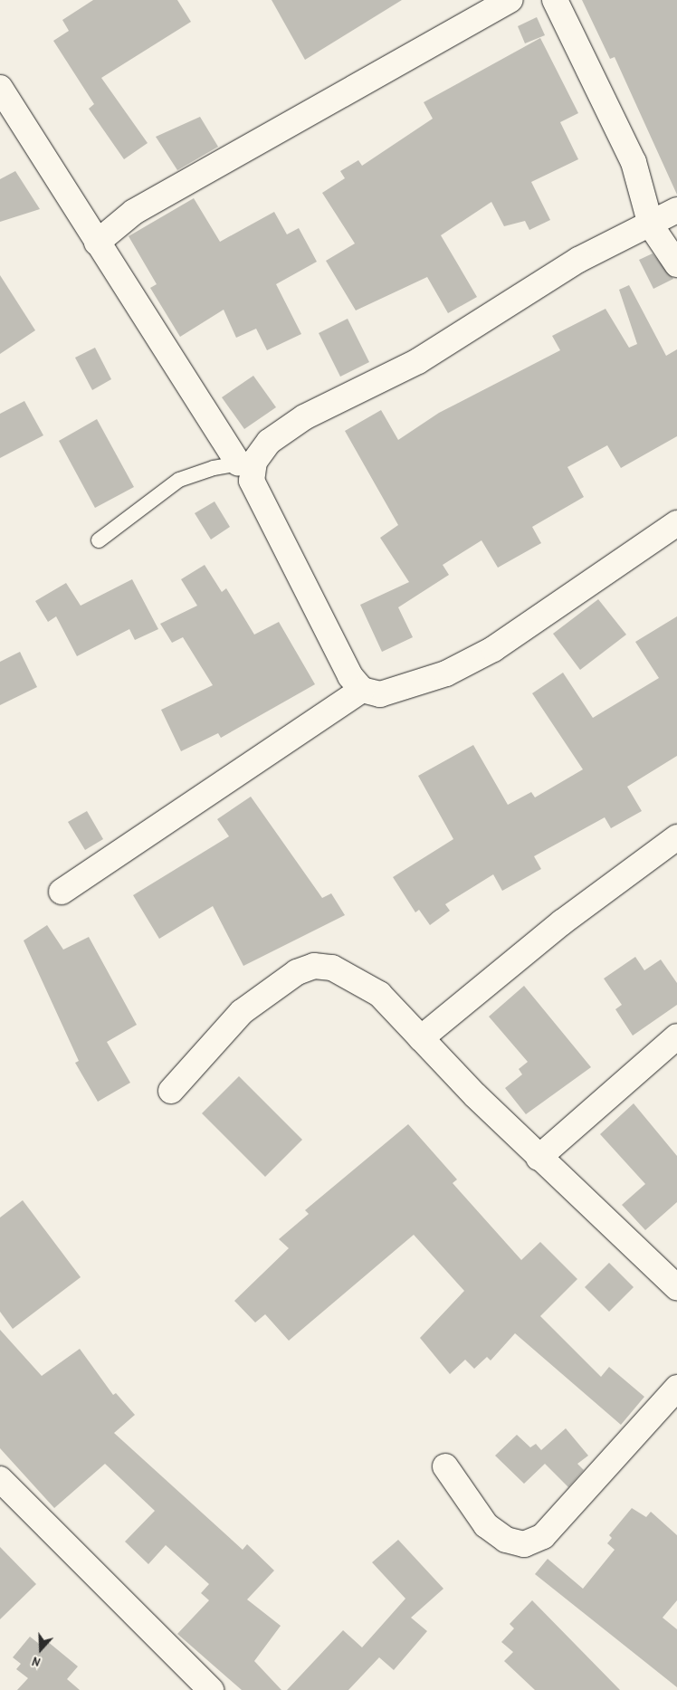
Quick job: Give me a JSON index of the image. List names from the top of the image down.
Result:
{
  "north": "bottom"
}
